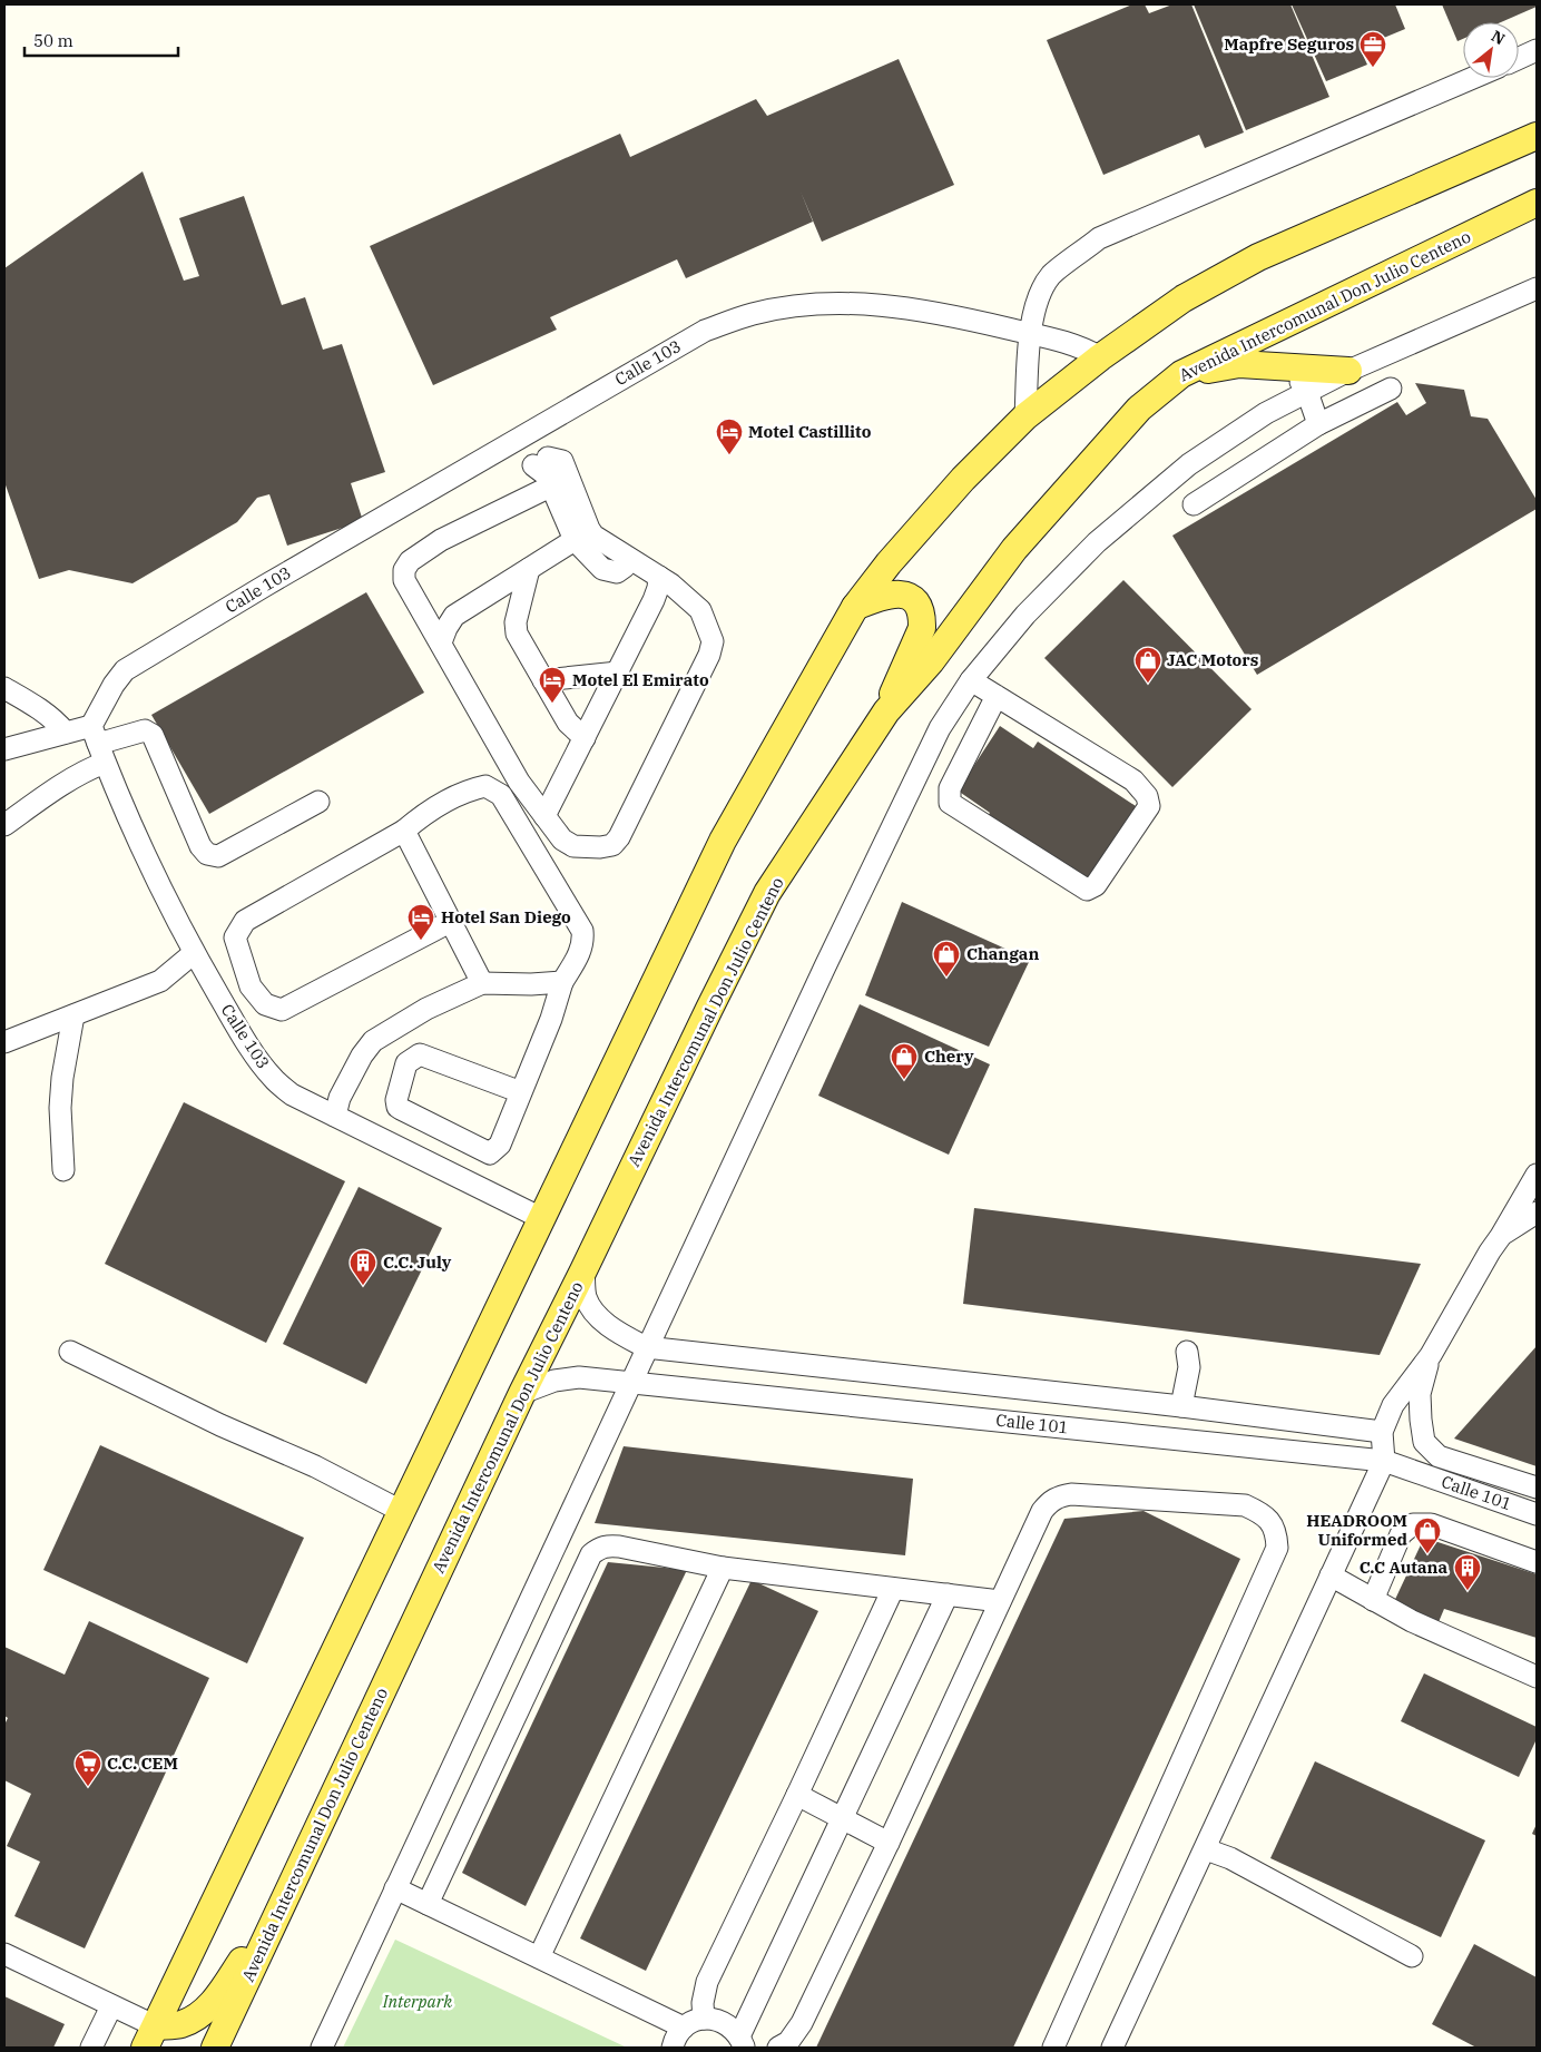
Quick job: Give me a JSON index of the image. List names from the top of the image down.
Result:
{
  "streets": {
    "main road": ["Avenida Intercomunal Don Julio Centeno"],
    "street": ["Calle 103", "Calle 101"]
  },
  "crossings": [
    ["Avenida Intercomunal Don Julio Centeno", "Calle 101"]
  ],
  "parks": ["Interpark"],
  "places": {
    "office": ["Mapfre Seguros"],
    "hotel": ["Motel Castillito", "Motel El Emirato", "Hotel San Diego"],
    "shop": [
      "JAC Motors",
      "Changan",
      "Chery",
      "HEADROOM Uniformed"
    ],
    "building": ["C.C. July", "C.C Autana"],
    "supermarket": ["C.C. CEM"]
  },
  "scale_bar": "50 m",
  "north": "top right"
}
